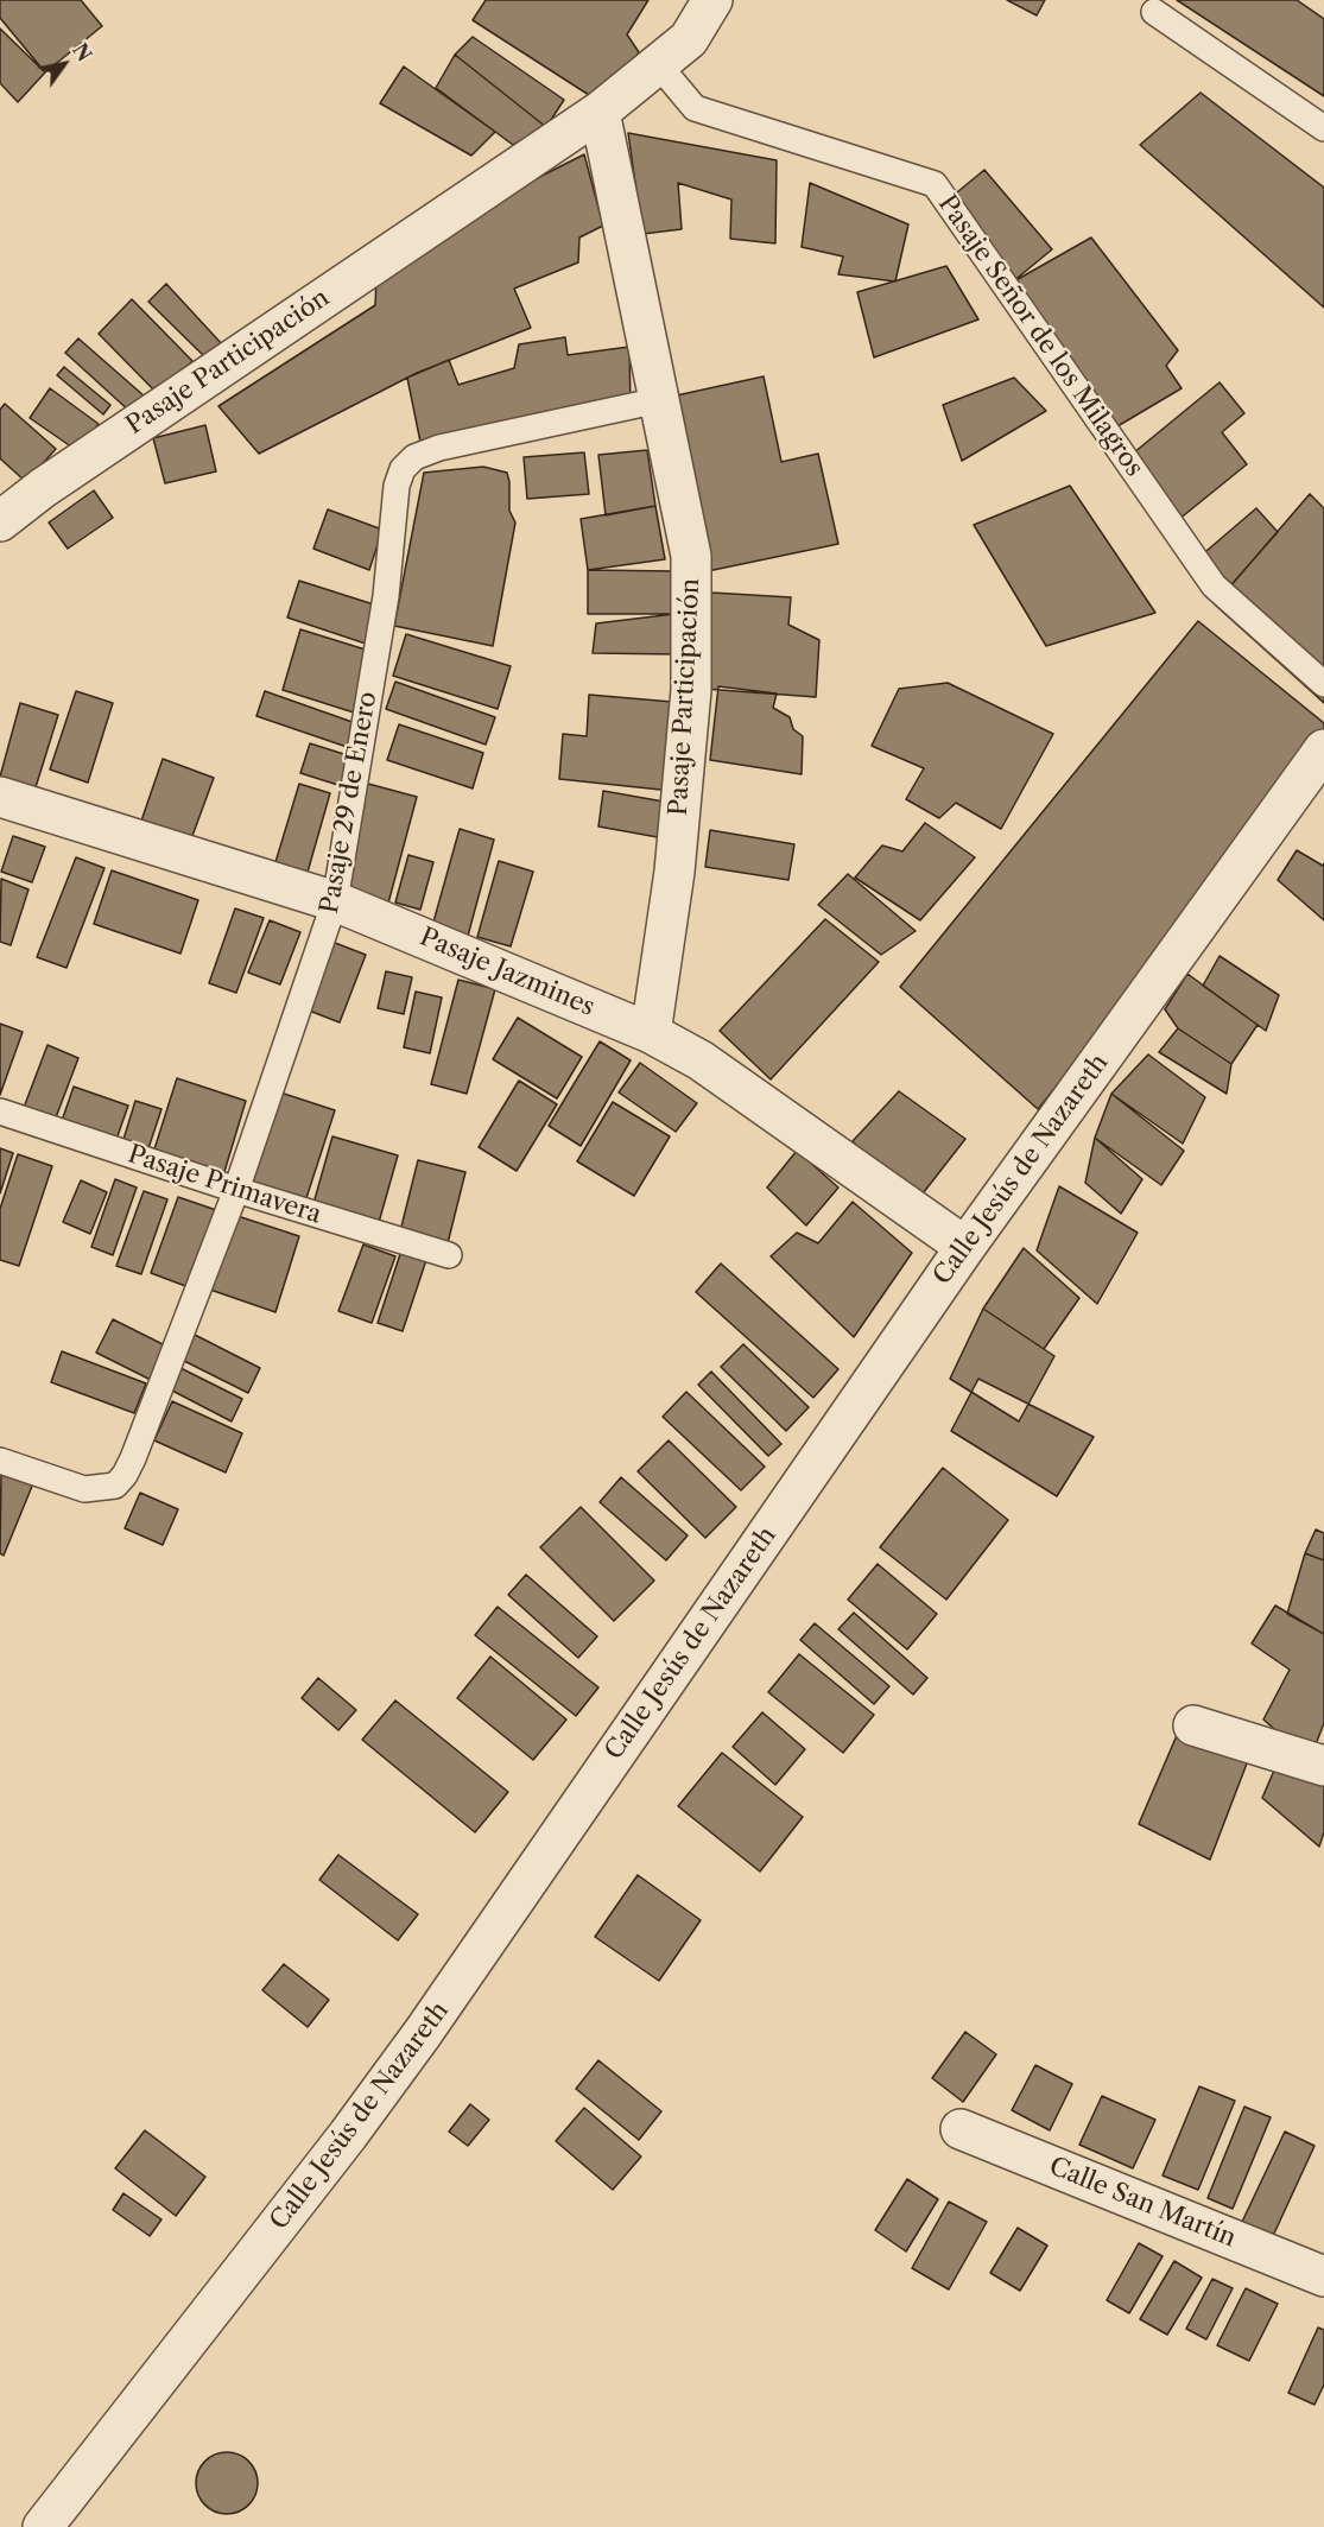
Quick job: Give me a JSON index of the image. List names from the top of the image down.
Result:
{
  "streets": {
    "street": [
      "Pasaje Participación",
      "Pasaje Jazmines",
      "Calle Jesús de Nazareth",
      "Calle San Martín"
    ],
    "lane": ["Pasaje Señor de los Milagros", "Pasaje 29 de Enero", "Pasaje Primavera"]
  },
  "crossings": [
    ["Pasaje Señor de los Milagros", "Pasaje Participación"],
    ["Pasaje Participación", "Pasaje 29 de Enero"],
    ["Pasaje Participación", "Pasaje Jazmines"],
    ["Pasaje 29 de Enero", "Pasaje Jazmines"],
    ["Pasaje 29 de Enero", "Pasaje Primavera"],
    ["Pasaje Jazmines", "Calle Jesús de Nazareth"]
  ],
  "north": "top right"
}
